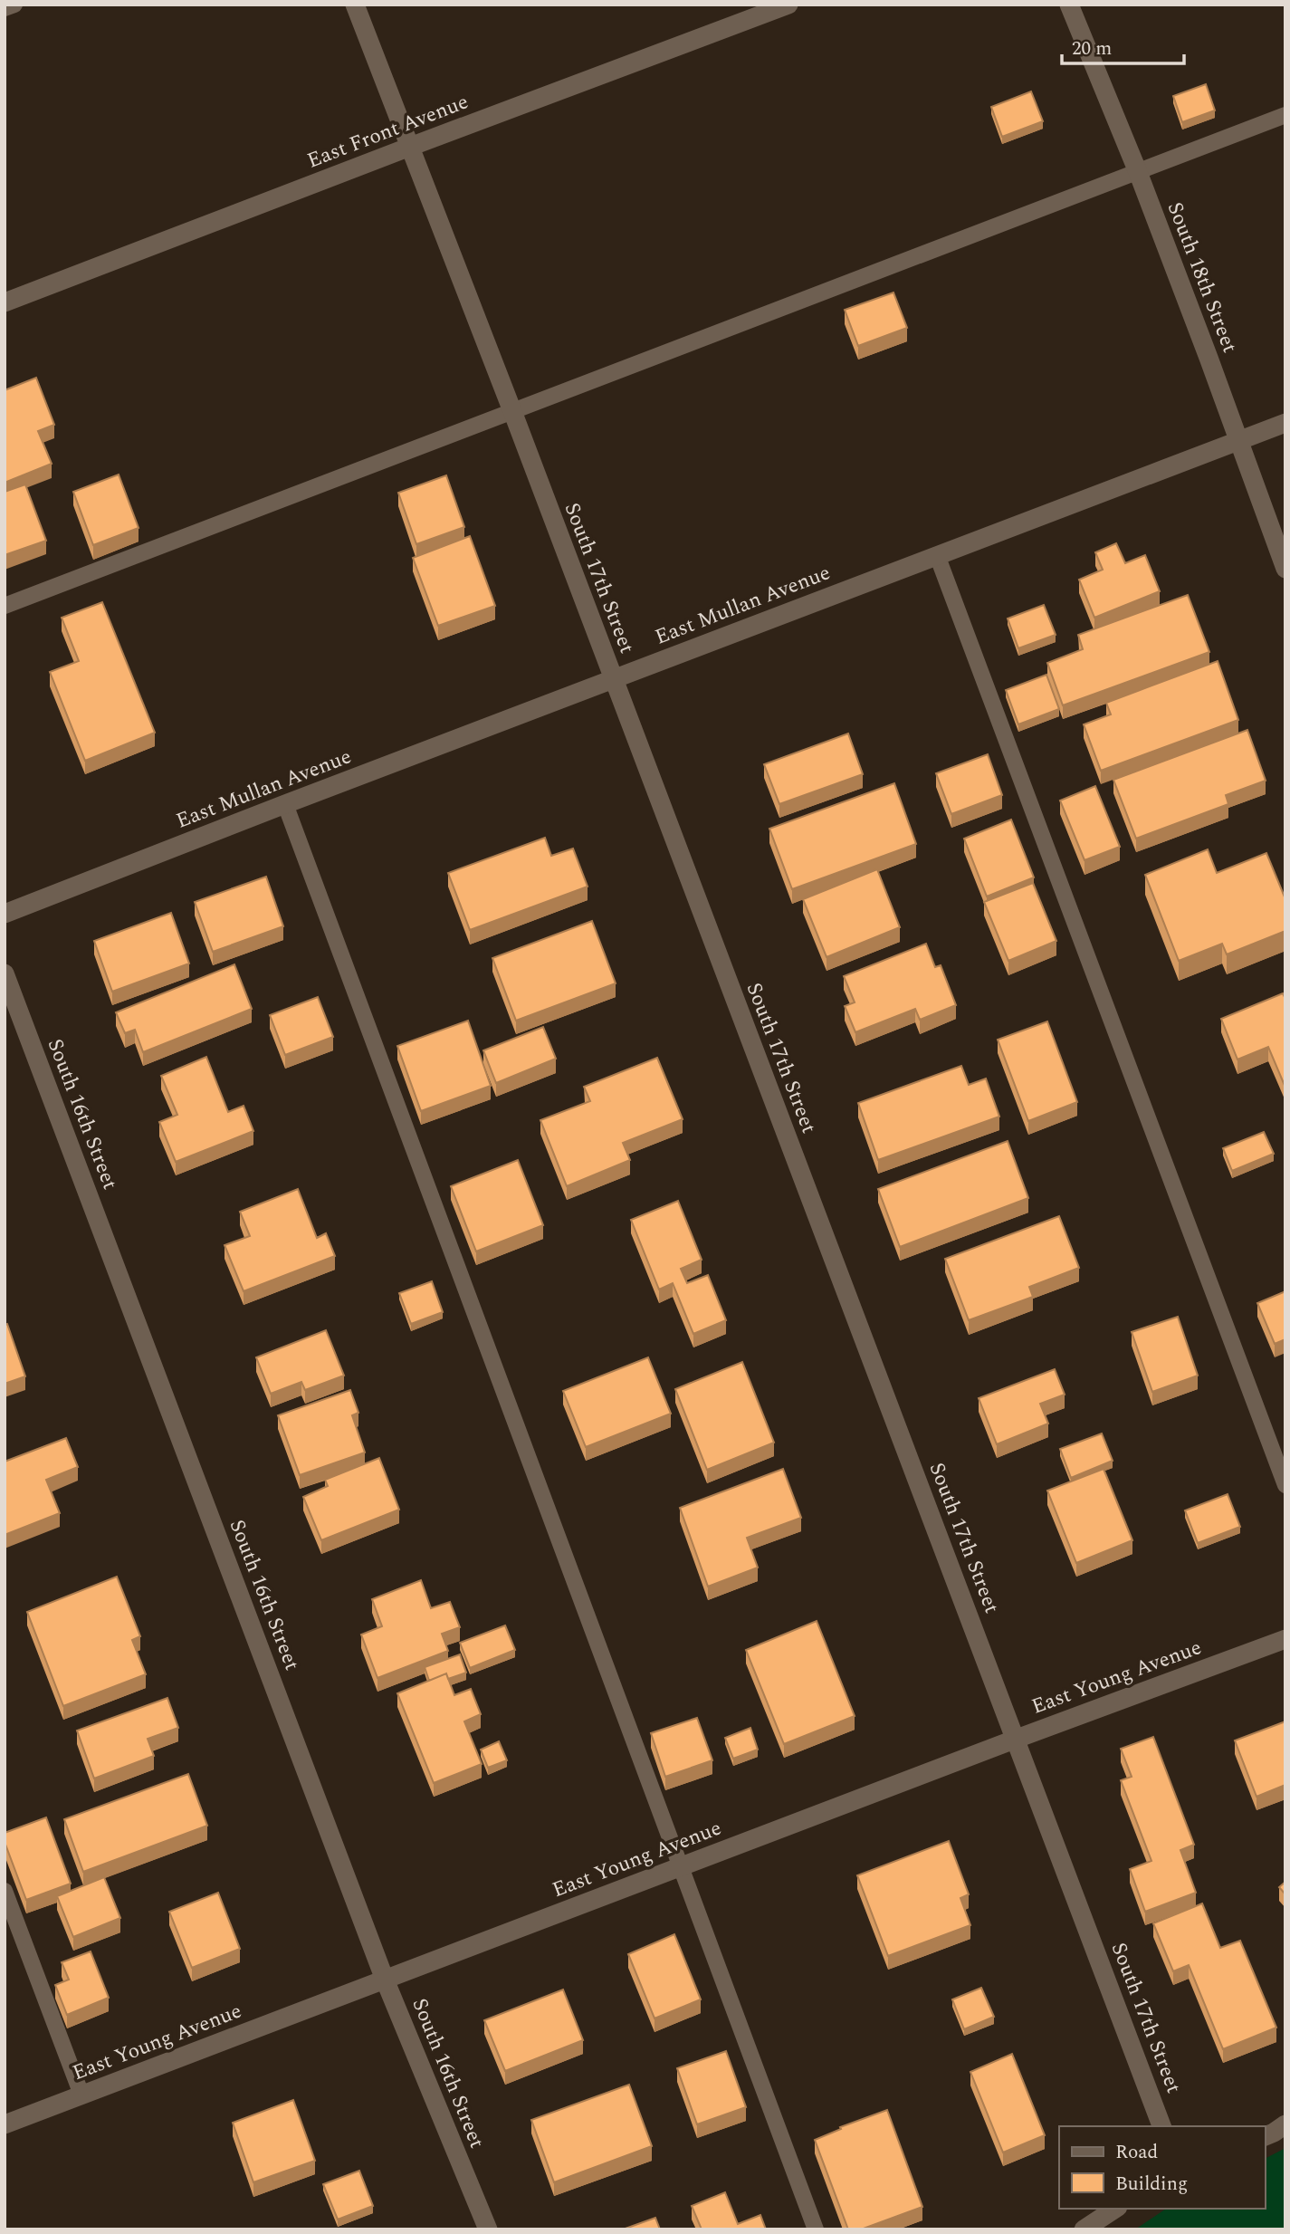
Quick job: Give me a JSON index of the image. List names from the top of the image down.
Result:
{
  "streets": {
    "street": [
      "East Front Avenue",
      "South 18th Street",
      "South 17th Street",
      "East Mullan Avenue",
      "South 16th Street",
      "East Young Avenue"
    ]
  },
  "crossings": [
    ["East Front Avenue", "South 17th Street"],
    ["South 18th Street", "East Mullan Avenue"],
    ["South 17th Street", "East Mullan Avenue"],
    ["South 17th Street", "East Young Avenue"],
    ["South 16th Street", "East Young Avenue"]
  ],
  "legend": ["Road", "Building"],
  "scale_bar": "20 m"
}
